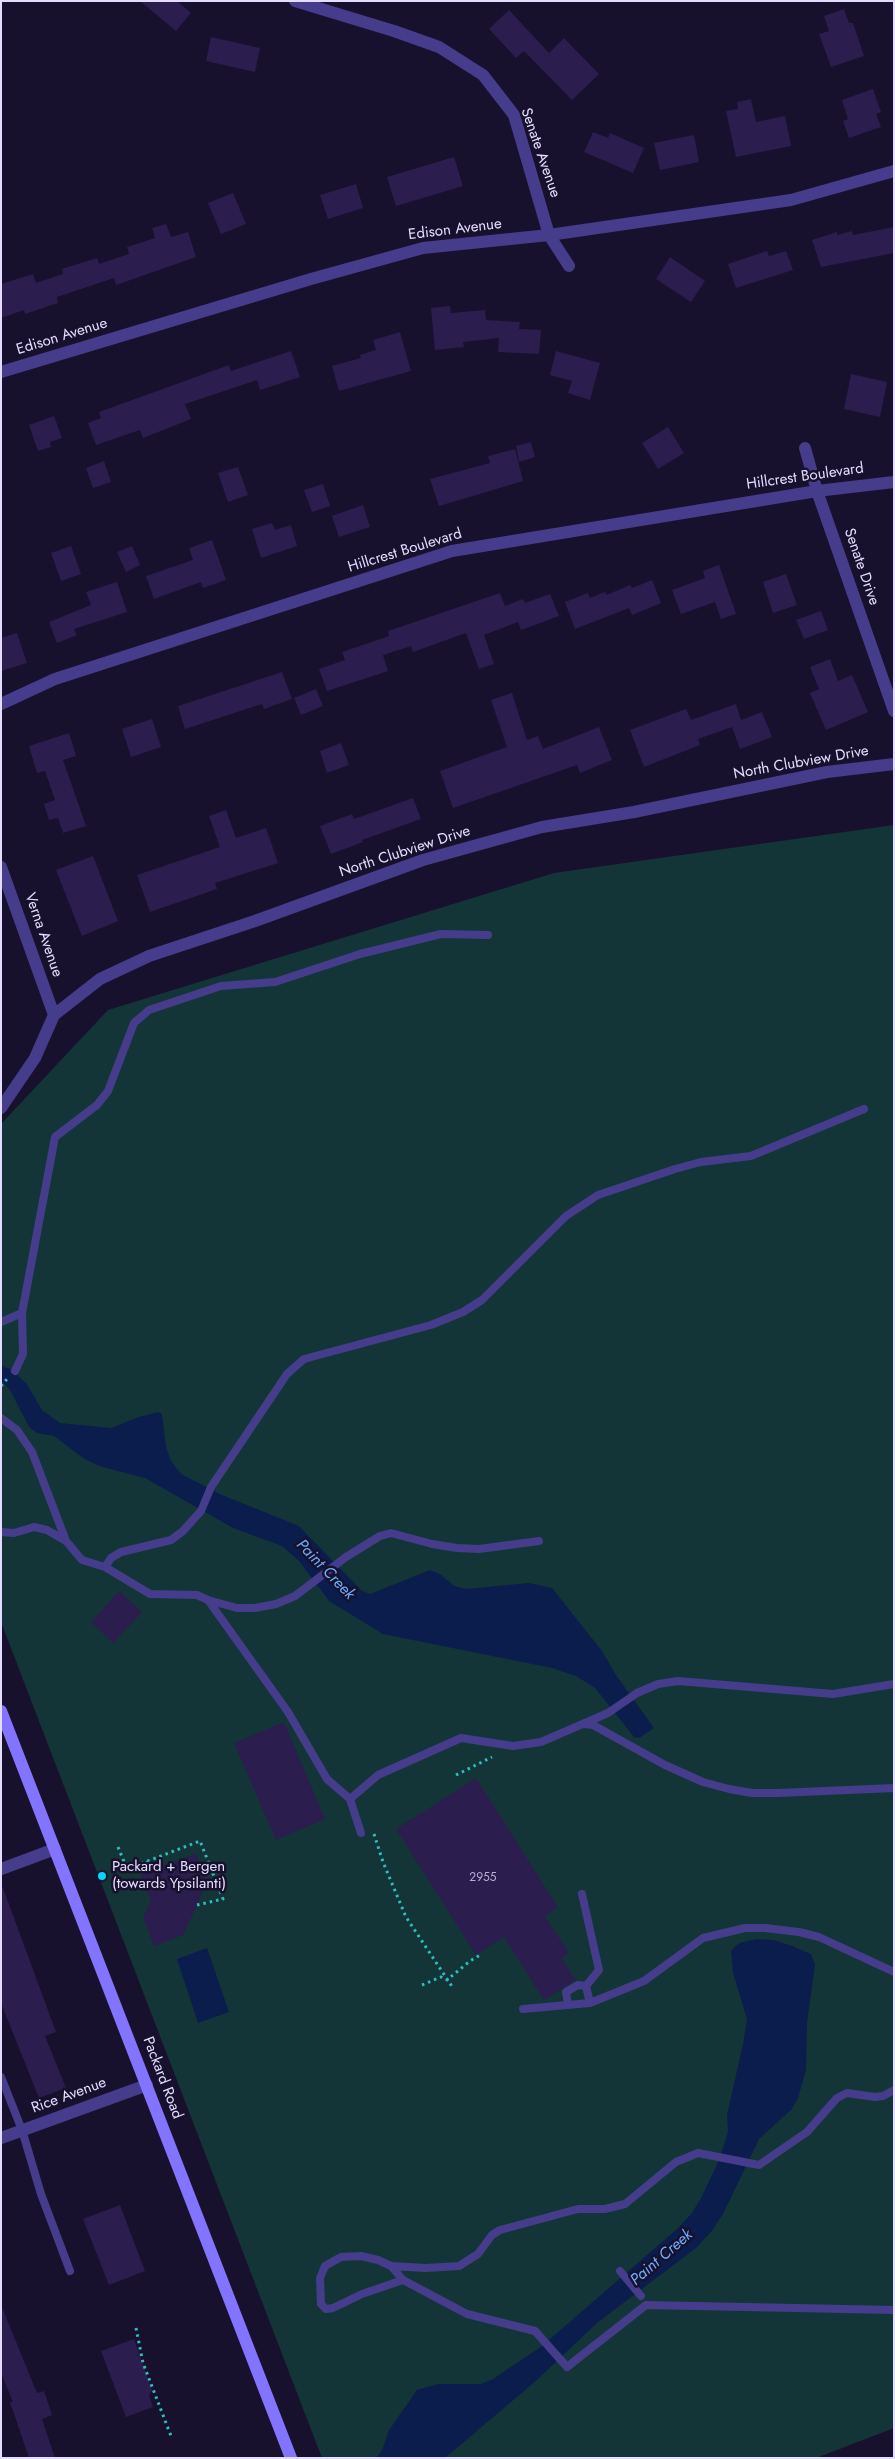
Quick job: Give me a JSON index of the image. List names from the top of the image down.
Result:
{
  "streets": {
    "main road": ["Packard Road"],
    "street": [
      "Senate Avenue",
      "Edison Avenue",
      "Hillcrest Boulevard",
      "Senate Drive",
      "North Clubview Drive",
      "Verna Avenue",
      "Rice Avenue"
    ]
  },
  "crossings": [
    ["Senate Avenue", "Edison Avenue"],
    ["Hillcrest Boulevard", "Senate Drive"],
    ["North Clubview Drive", "Verna Avenue"],
    ["Packard Road", "Rice Avenue"]
  ],
  "water": ["Paint Creek"],
  "places": ["Packard + Bergen (towards Ypsilanti)"],
  "house_numbers": ["2955"]
}
